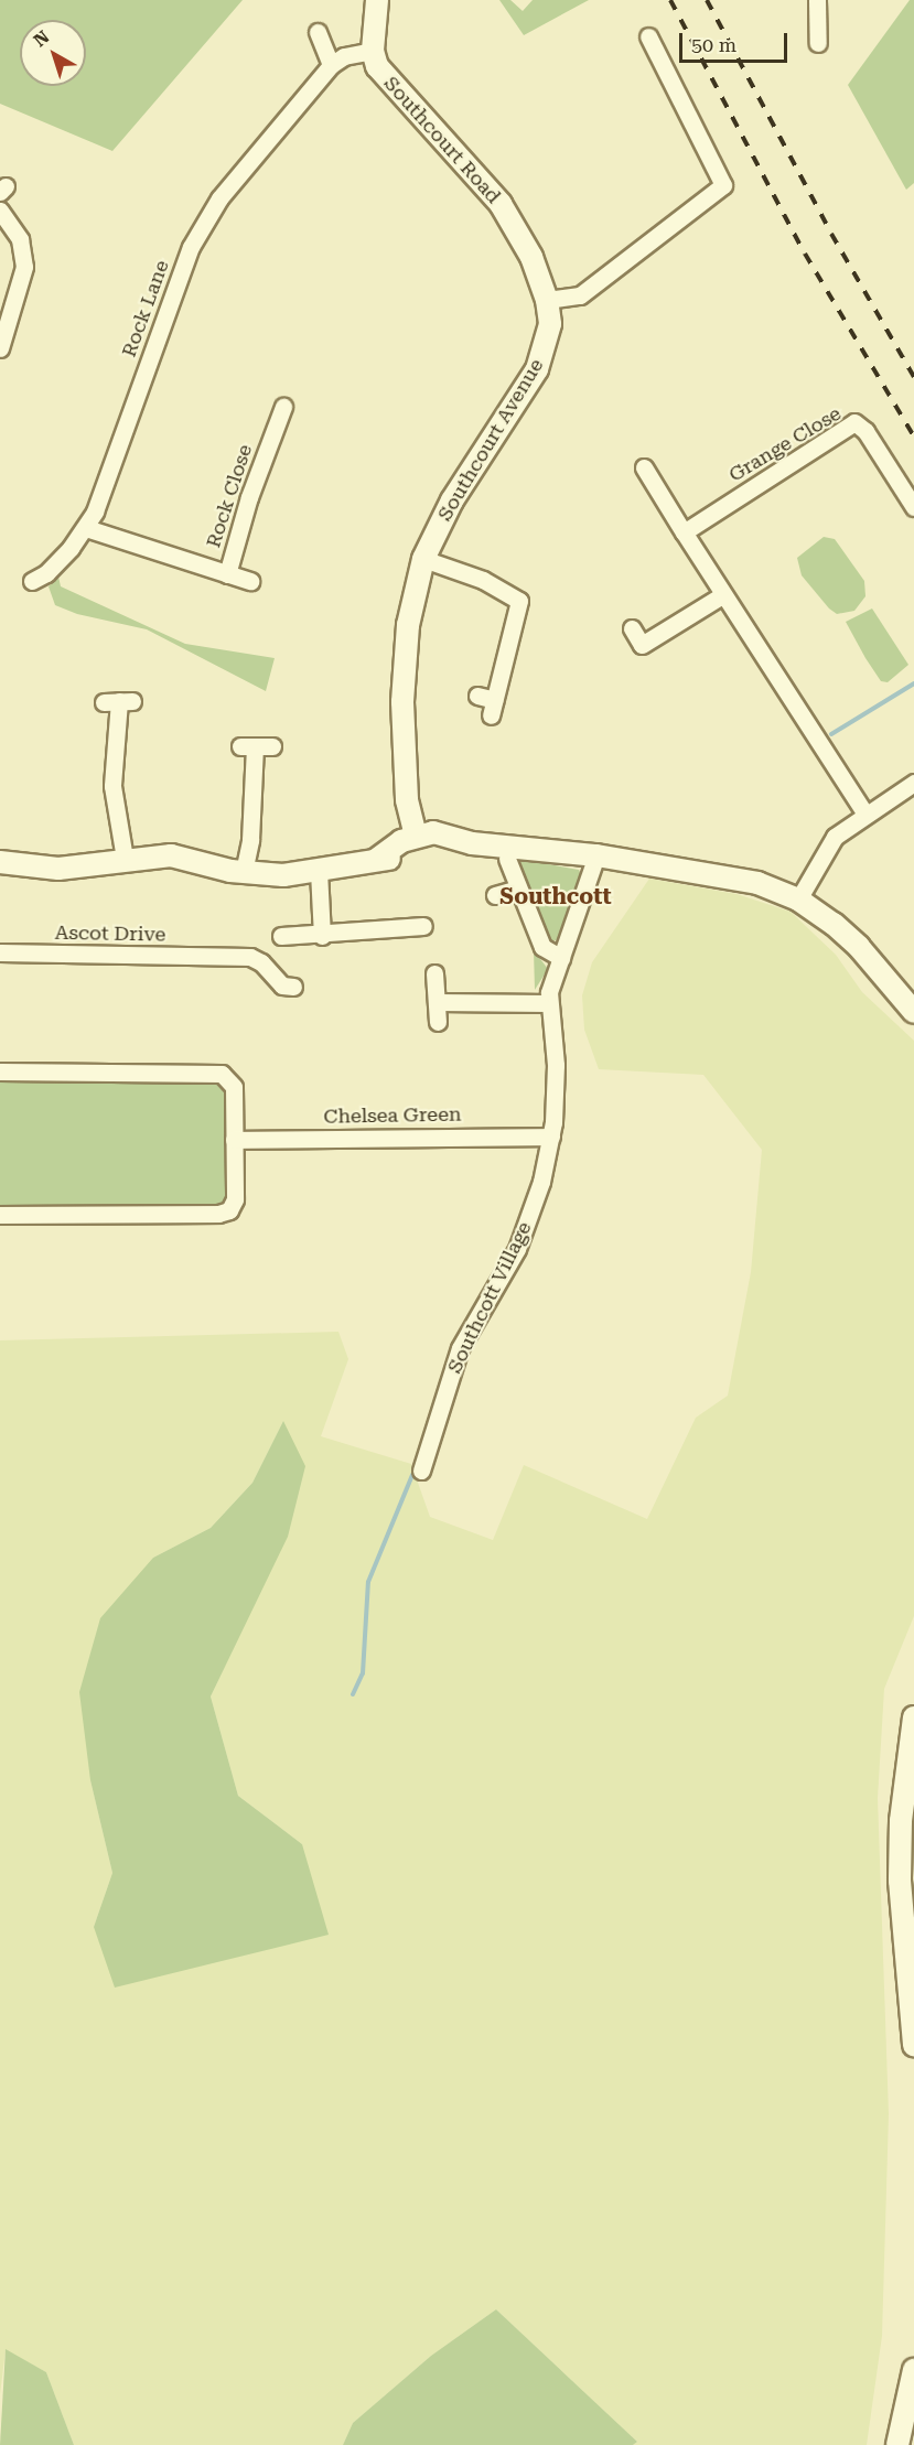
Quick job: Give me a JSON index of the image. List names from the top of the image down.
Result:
{
  "streets": {
    "street": [
      "Southcourt Road",
      "Rock Lane",
      "Southcourt Avenue",
      "Grange Close",
      "Rock Close",
      "Ascot Drive",
      "Chelsea Green",
      "Southcott Village"
    ]
  },
  "crossings": [
    ["Southcourt Road", "Rock Lane"],
    ["Southcourt Road", "Southcourt Avenue"],
    ["Rock Lane", "Rock Close"],
    ["Chelsea Green", "Southcott Village"]
  ],
  "districts": ["Southcott"],
  "scale_bar": "50 m",
  "north": "top left"
}
